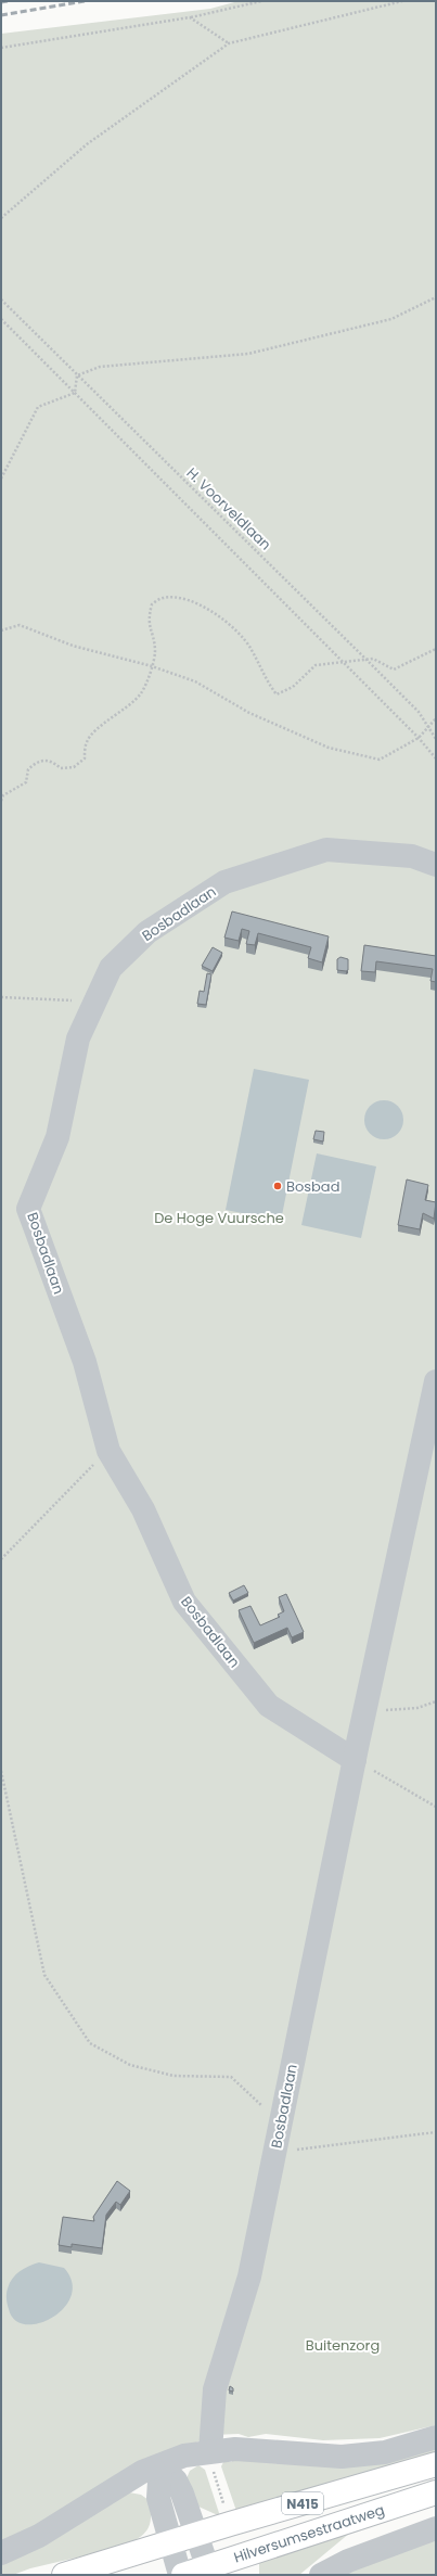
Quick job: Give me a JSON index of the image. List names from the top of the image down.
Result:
{
  "streets": {
    "main road": ["N415", "Hilversumsestraatweg"],
    "street": ["Bosbadlaan"],
    "path": ["H. Voorveldlaan"]
  },
  "parks": ["De Hoge Vuursche", "Buitenzorg"],
  "places": ["Bosbad"]
}
